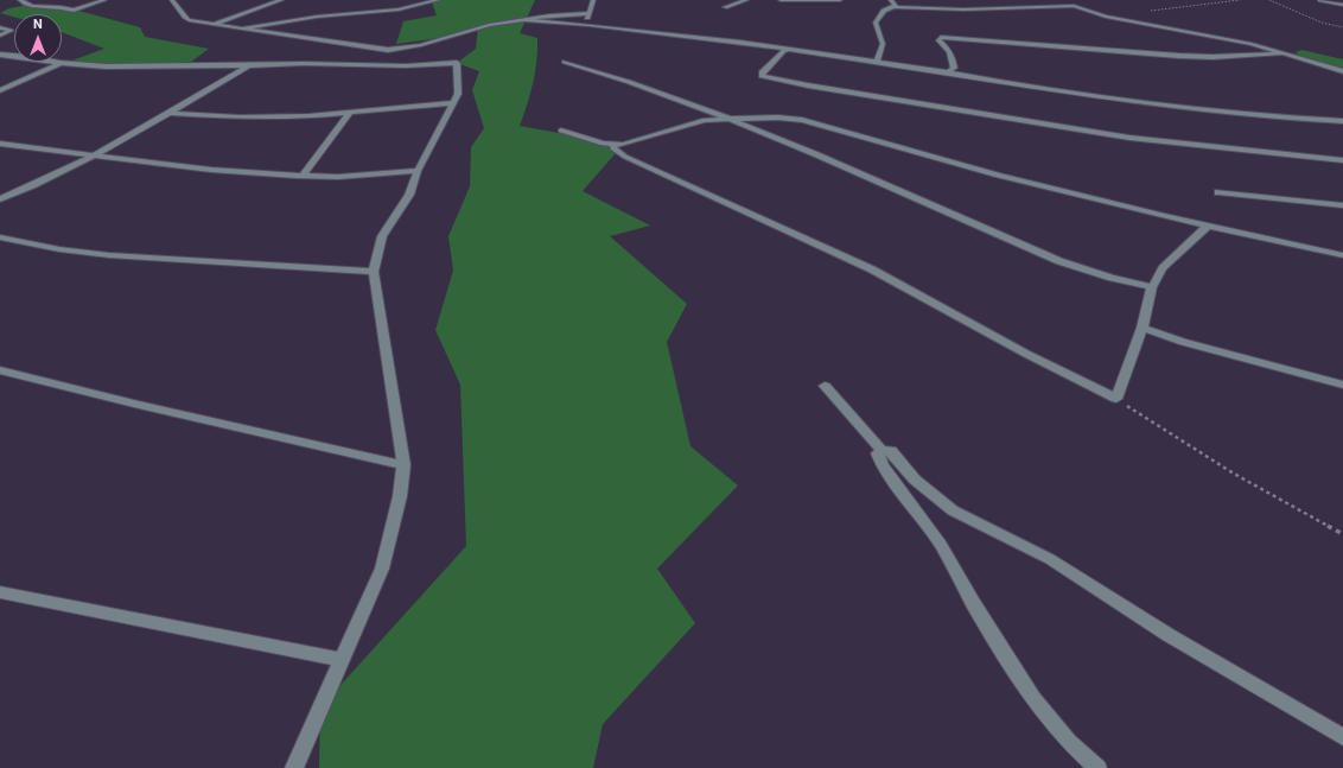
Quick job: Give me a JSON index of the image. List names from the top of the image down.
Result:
{
  "north": "top"
}
